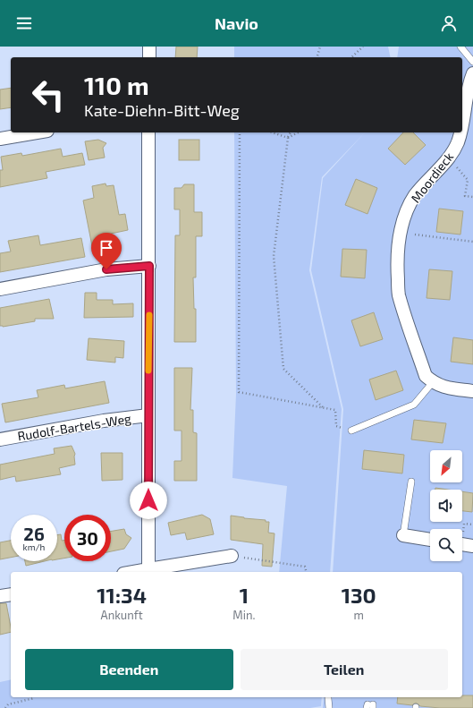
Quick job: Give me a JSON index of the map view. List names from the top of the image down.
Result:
{
  "streets": {
    "street": ["Moordieck", "Rudolf-Bartels-Weg"]
  },
  "north": "bottom left",
  "page": {
    "header": "Navio",
    "turn": ["110 m", "Kate-Diehn-Bitt-Weg"],
    "speed": "26 km/h",
    "limit": "30",
    "eta": [
      "11:34",
      "Ankunft",
      "1",
      "Min.",
      "130",
      "m"
    ],
    "buttons": ["Beenden", "Teilen"]
  }
}
